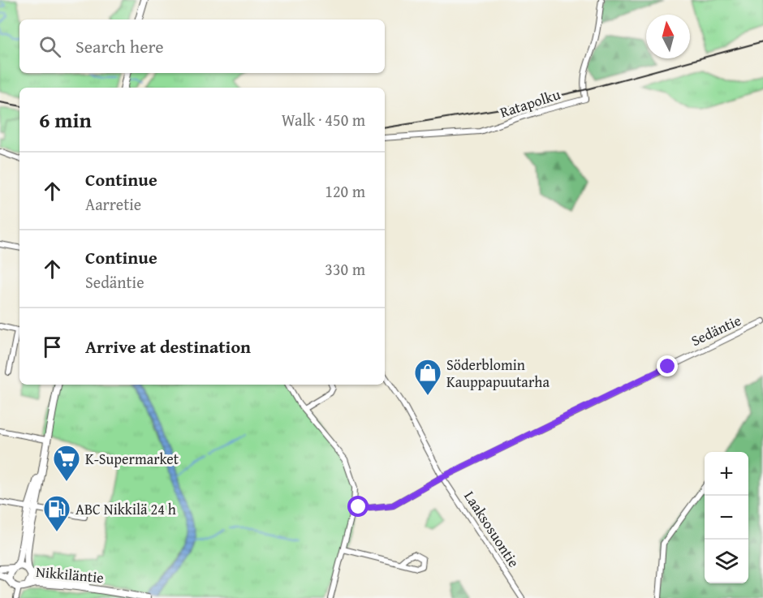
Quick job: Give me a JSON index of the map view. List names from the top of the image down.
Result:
{
  "streets": {
    "street": [
      "Ratapolku",
      "Sedäntie",
      "Laaksosuontie",
      "Nikkiläntie"
    ]
  },
  "crossings": [
    ["Sedäntie", "Laaksosuontie"]
  ],
  "places": {
    "shop": ["Söderblomin Kauppapuutarha"],
    "supermarket": ["K-Supermarket"],
    "fuel station": ["ABC Nikkilä 24 h"]
  },
  "north": "top",
  "page": {
    "search": "Search here",
    "heading": ["6 min", "Walk · 450 m"],
    "list": [
      ["Continue", "Aarretie", "120 m"],
      ["Continue", "Sedäntie", "330 m"],
      "Arrive at destination"
    ],
    "map_buttons": ["+", "−"]
  }
}
